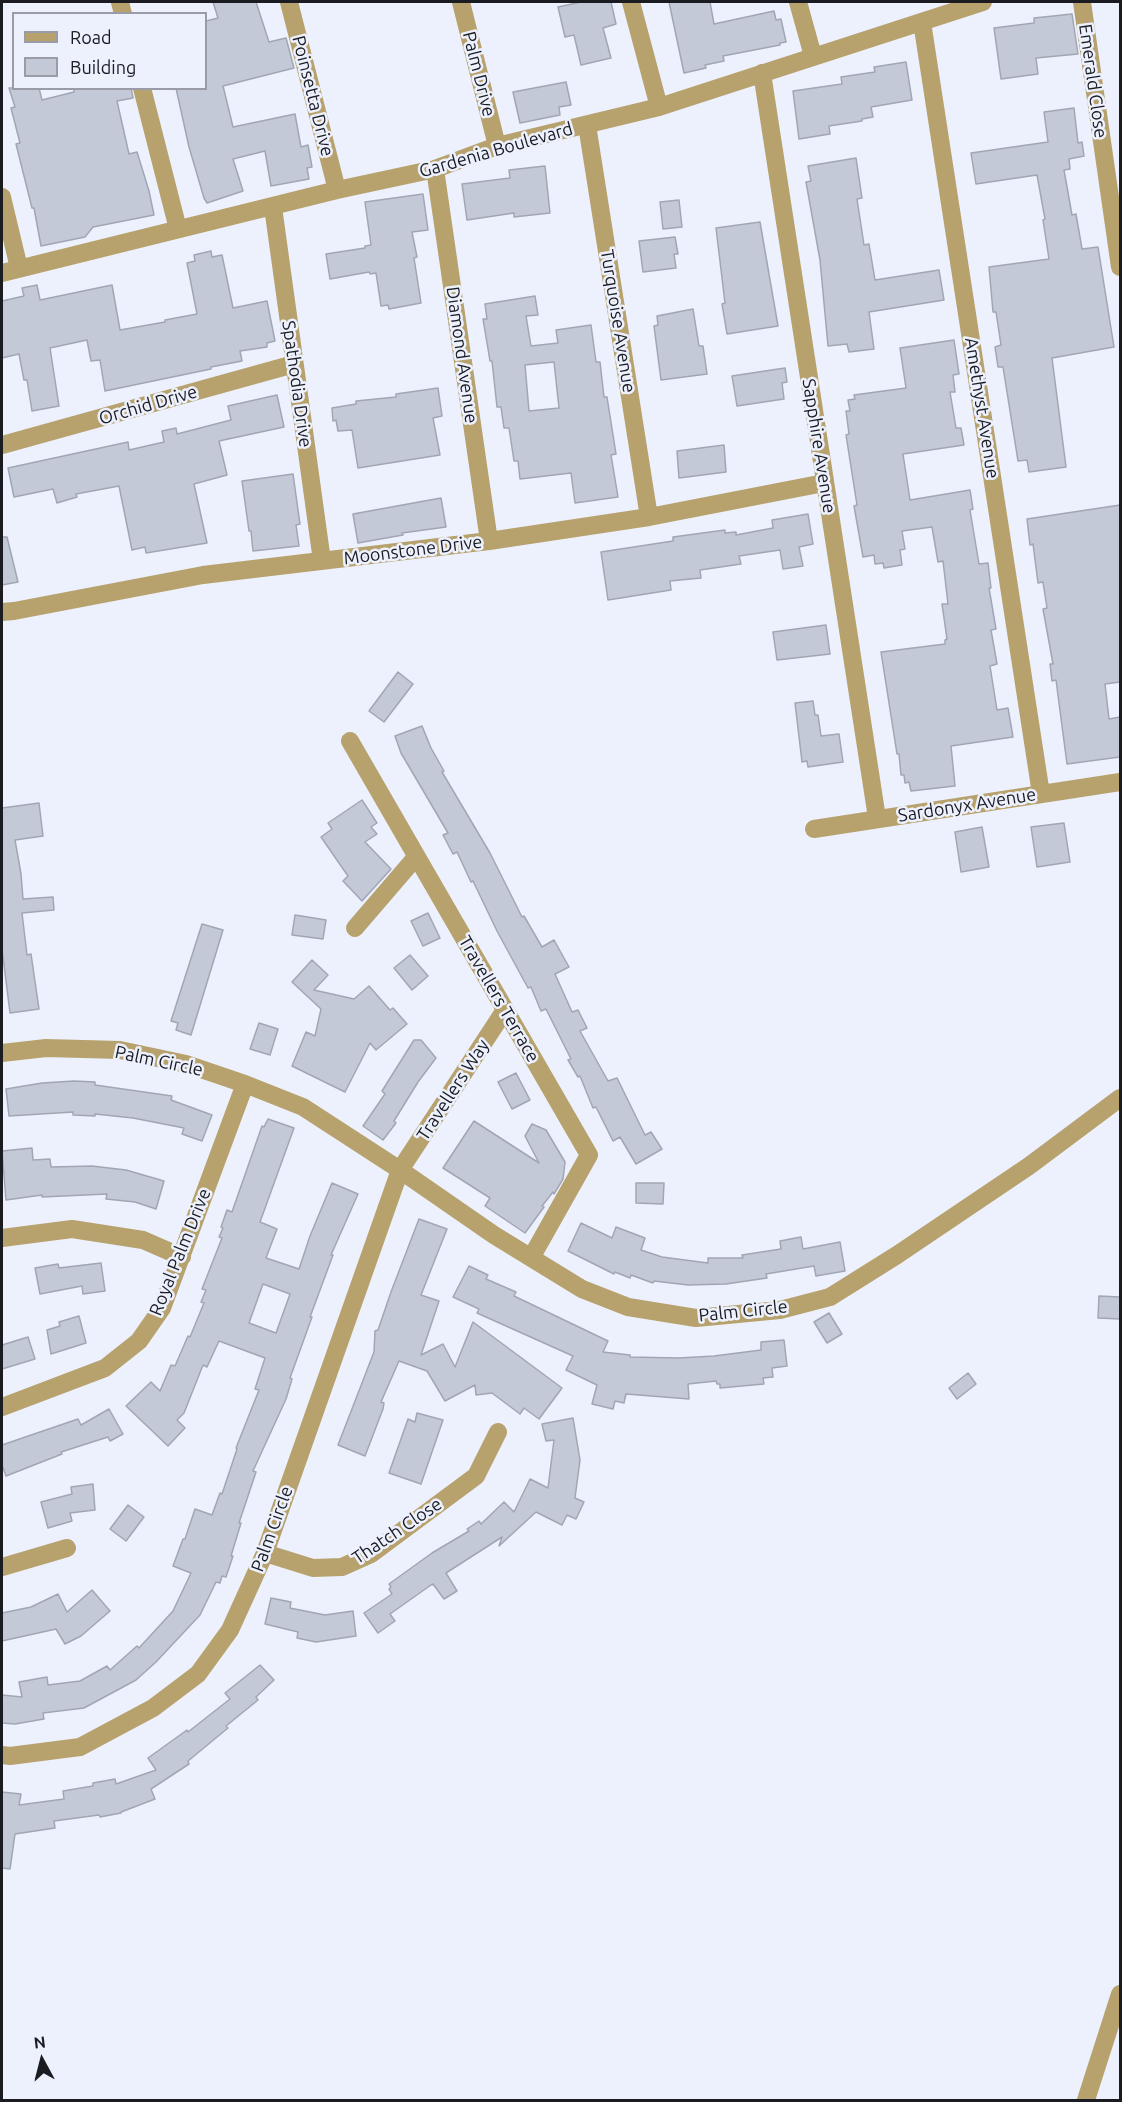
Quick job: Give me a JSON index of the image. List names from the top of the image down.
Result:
{
  "streets": {
    "street": [
      "Palm Drive",
      "Emerald Close",
      "Poinsetta Drive",
      "Gardenia Boulevard",
      "Turquoise Avenue",
      "Diamond Avenue",
      "Spathodia Drive",
      "Orchid Drive",
      "Amethyst Avenue",
      "Sapphire Avenue",
      "Moonstone Drive",
      "Sardonyx Avenue",
      "Travellers Terrace",
      "Palm Circle",
      "Travellers Way",
      "Royal Palm Drive",
      "Thatch Close"
    ]
  },
  "crossings": [
    ["Palm Drive", "Gardenia Boulevard"],
    ["Poinsetta Drive", "Gardenia Boulevard"],
    ["Gardenia Boulevard", "Turquoise Avenue"],
    ["Gardenia Boulevard", "Diamond Avenue"],
    ["Gardenia Boulevard", "Spathodia Drive"],
    ["Gardenia Boulevard", "Amethyst Avenue"],
    ["Gardenia Boulevard", "Sapphire Avenue"],
    ["Turquoise Avenue", "Moonstone Drive"],
    ["Diamond Avenue", "Moonstone Drive"],
    ["Spathodia Drive", "Orchid Drive"],
    ["Spathodia Drive", "Moonstone Drive"],
    ["Amethyst Avenue", "Sardonyx Avenue"],
    ["Sapphire Avenue", "Moonstone Drive"],
    ["Sapphire Avenue", "Sardonyx Avenue"],
    ["Travellers Terrace", "Palm Circle"],
    ["Travellers Terrace", "Travellers Way"],
    ["Palm Circle", "Travellers Way"],
    ["Palm Circle", "Royal Palm Drive"],
    ["Palm Circle", "Thatch Close"]
  ],
  "legend": ["Road", "Building"],
  "north": "top"
}
